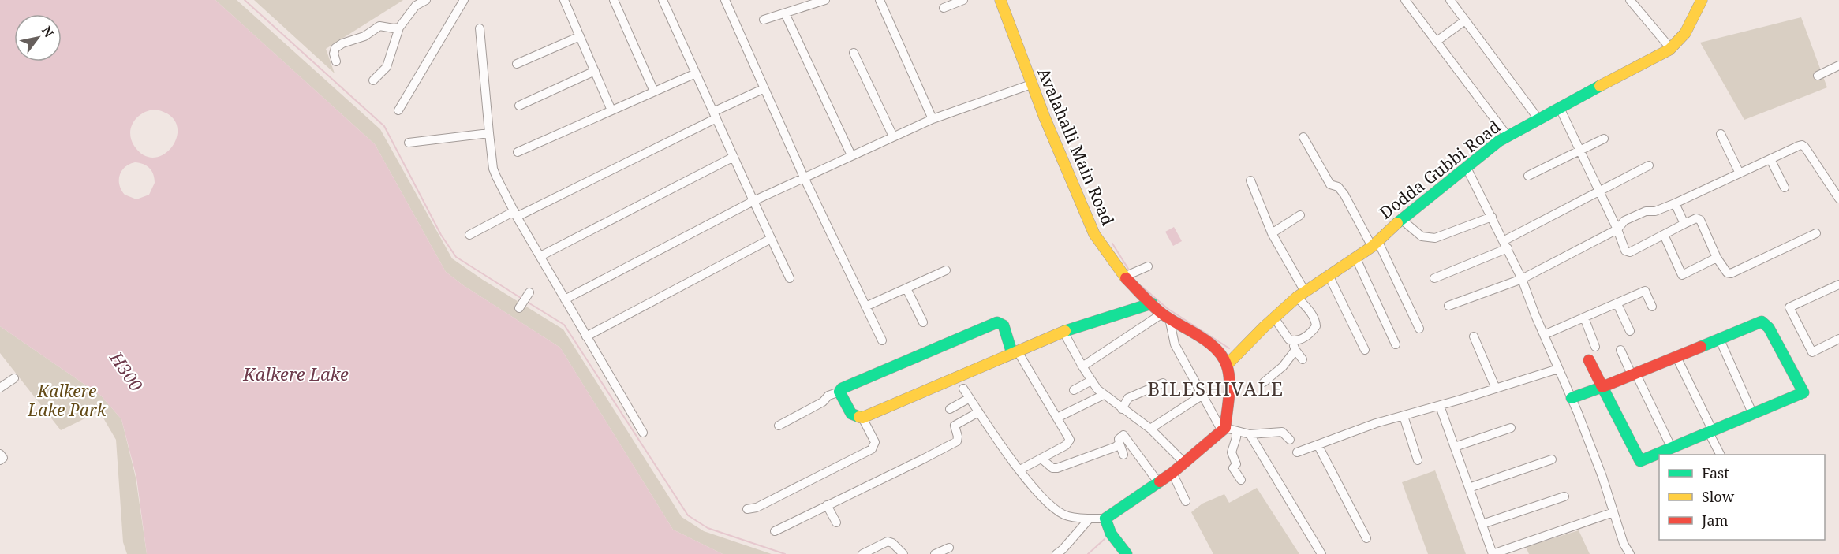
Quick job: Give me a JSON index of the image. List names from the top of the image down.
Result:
{
  "streets": {
    "main road": ["Avalahalli Main Road", "Dodda Gubbi Road"]
  },
  "crossings": [
    ["Avalahalli Main Road", "Dodda Gubbi Road"]
  ],
  "districts": ["BILESHIVALE"],
  "water": ["H300", "Kalkere Lake"],
  "parks": ["Kalkere Lake Park"],
  "legend": ["Fast", "Slow", "Jam"],
  "north": "top right"
}
